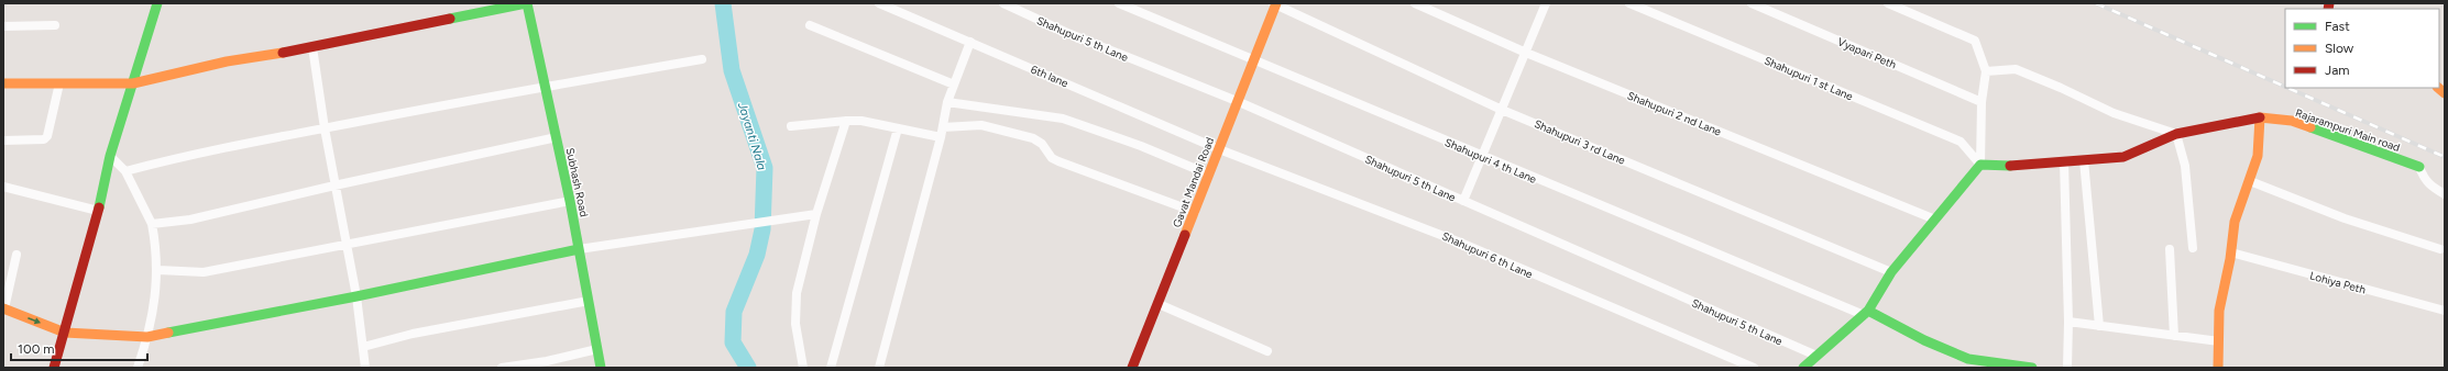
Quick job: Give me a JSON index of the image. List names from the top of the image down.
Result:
{
  "streets": {
    "street": [
      "Shahupuri 5 th Lane",
      "Vyapari Peth",
      "6th lane",
      "Shahupuri 1 st Lane",
      "Shahupuri 2 nd Lane",
      "Rajarampuri Main road",
      "Shahupuri 3 rd Lane",
      "Shahupuri 4 th Lane",
      "Subhash Road",
      "Gavat Mandai Road",
      "Shahupuri 6 th Lane",
      "Lohiya Peth"
    ]
  },
  "crossings": [
    ["Shahupuri 5 th Lane", "Gavat Mandai Road"],
    ["6th lane", "Gavat Mandai Road"],
    ["6th lane", "Shahupuri 6 th Lane"],
    ["Shahupuri 1 st Lane", "Rajarampuri Main road"],
    ["Shahupuri 3 rd Lane", "Gavat Mandai Road"],
    ["Shahupuri 4 th Lane", "Gavat Mandai Road"],
    ["Gavat Mandai Road", "Shahupuri 6 th Lane"]
  ],
  "water": ["Jayanti Nala"],
  "legend": ["Fast", "Slow", "Jam"],
  "scale_bar": "100 m"
}
